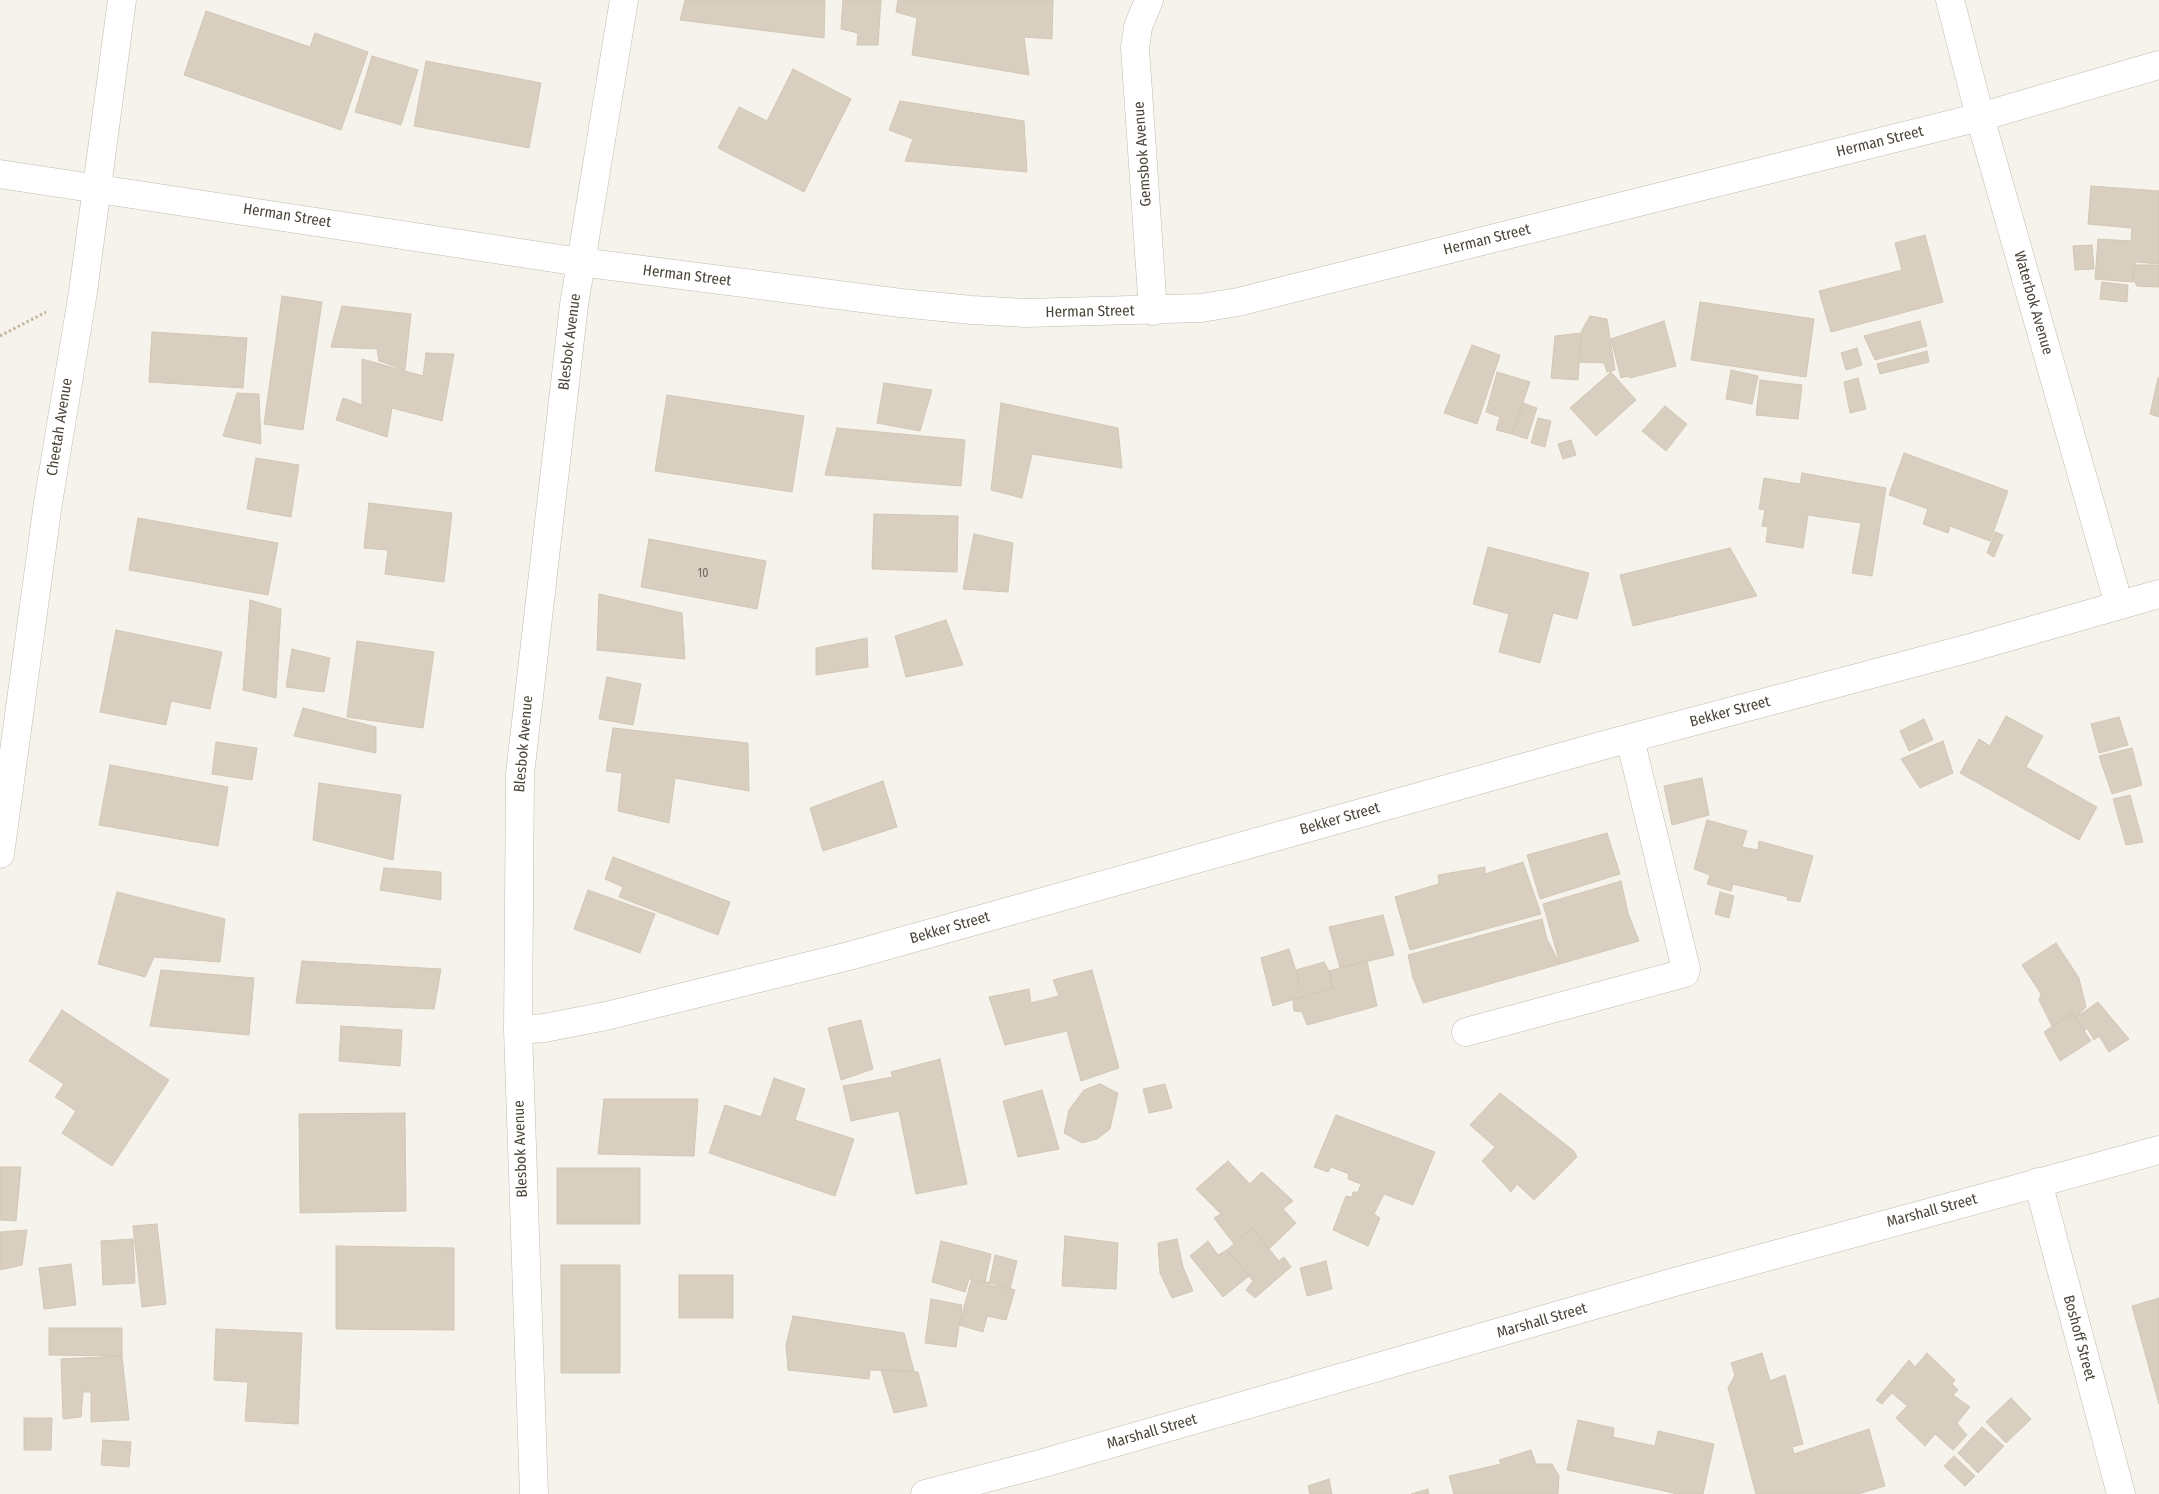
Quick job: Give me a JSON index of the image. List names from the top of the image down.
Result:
{
  "streets": {
    "street": [
      "Herman Street",
      "Gemsbok Avenue",
      "Waterbok Avenue",
      "Blesbok Avenue",
      "Cheetah Avenue",
      "Bekker Street",
      "Marshall Street",
      "Boshoff Street"
    ]
  },
  "crossings": [
    ["Herman Street", "Gemsbok Avenue"],
    ["Herman Street", "Waterbok Avenue"],
    ["Herman Street", "Blesbok Avenue"],
    ["Herman Street", "Cheetah Avenue"],
    ["Waterbok Avenue", "Bekker Street"],
    ["Blesbok Avenue", "Bekker Street"],
    ["Marshall Street", "Boshoff Street"]
  ],
  "house_numbers": ["10"]
}
